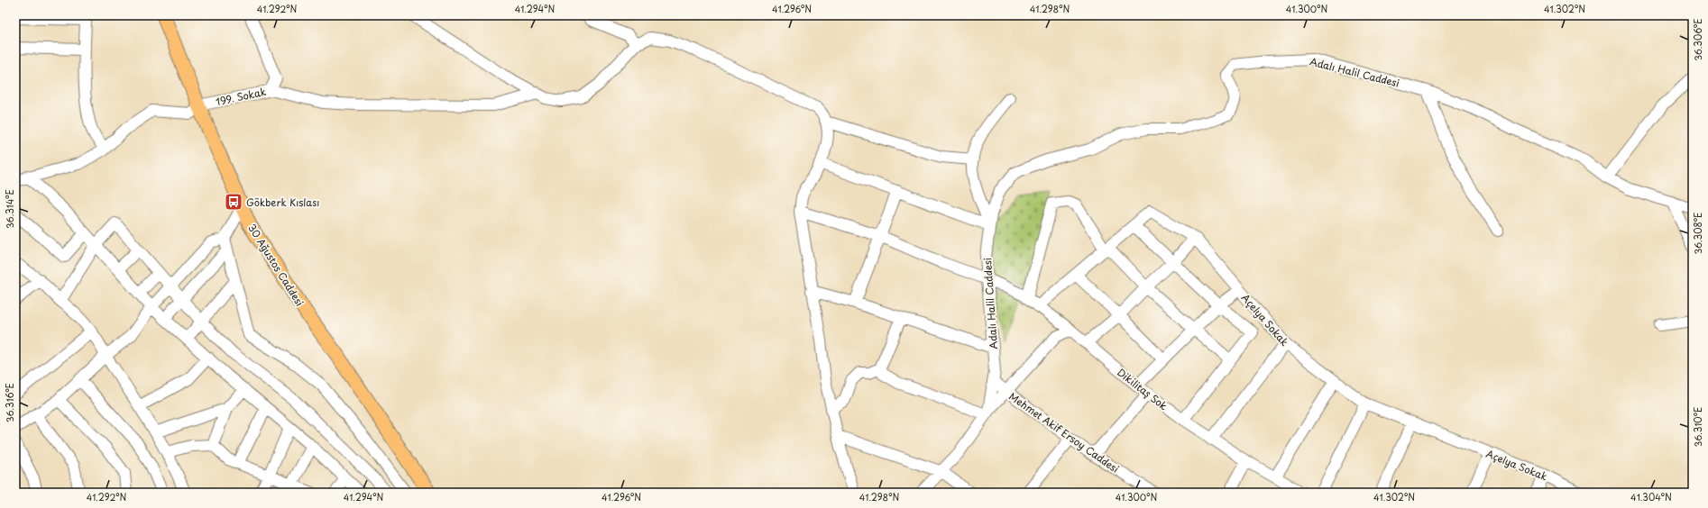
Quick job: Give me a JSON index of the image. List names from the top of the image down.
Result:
{
  "streets": {
    "main road": ["30 Ağustos Caddesi"],
    "street": [
      "Adalı Halil Caddesi",
      "199. Sokak",
      "Açelya Sokak",
      "Dikilitaş Sok",
      "Mehmet Akif Ersoy Caddesi"
    ]
  },
  "crossings": [
    ["Adalı Halil Caddesi", "Dikilitaş Sok"],
    ["Adalı Halil Caddesi", "Mehmet Akif Ersoy Caddesi"],
    ["199. Sokak", "30 Ağustos Caddesi"]
  ],
  "places": {
    "bus stop": ["Gökberk Kıslası"]
  },
  "coordinates": [
    "41.292°N",
    "41.294°N",
    "41.296°N",
    "41.298°N",
    "41.300°N",
    "41.302°N",
    "36.306°E",
    "36.314°E",
    "36.308°E",
    "36.316°E",
    "36.310°E",
    "41.304°N"
  ]
}
